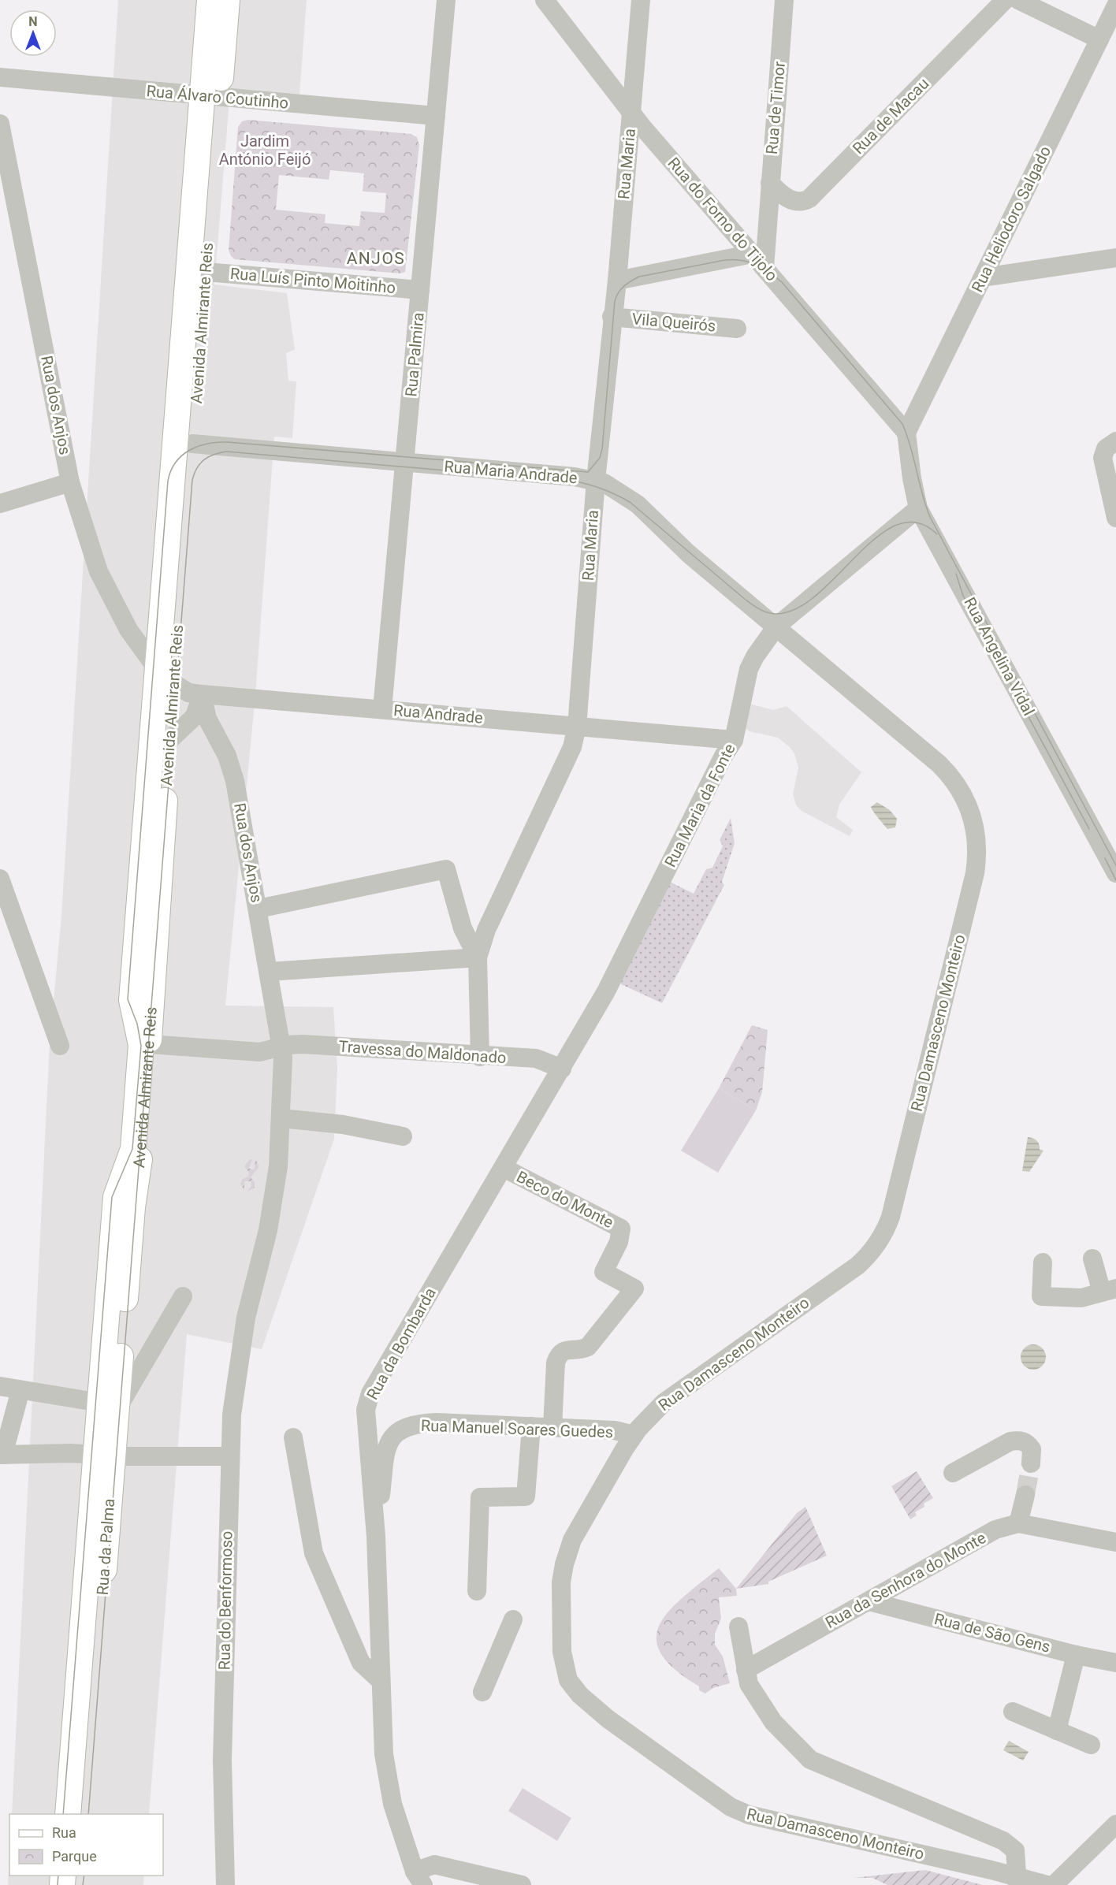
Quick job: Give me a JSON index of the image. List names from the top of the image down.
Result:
{
  "streets": {
    "main road": ["Avenida Almirante Reis", "Rua da Palma"],
    "street": [
      "Rua Álvaro Coutinho",
      "Rua de Timor",
      "Rua de Macau",
      "Rua Maria",
      "Rua do Forno do Tijolo",
      "Rua Heliodoro Salgado",
      "Rua Luís Pinto Moitinho",
      "Vila Queirós",
      "Rua Palmira",
      "Rua dos Anjos",
      "Rua Maria Andrade",
      "Rua Angelina Vidal",
      "Rua Andrade",
      "Rua Maria da Fonte",
      "Rua Damasceno Monteiro",
      "Travessa do Maldonado",
      "Beco do Monte",
      "Rua da Bombarda",
      "Rua Manuel Soares Guedes",
      "Rua da Senhora do Monte",
      "Rua do Benformoso",
      "Rua de São Gens"
    ]
  },
  "crossings": [
    ["Rua Álvaro Coutinho", "Avenida Almirante Reis"],
    ["Rua Álvaro Coutinho", "Rua Palmira"],
    ["Rua de Timor", "Rua de Macau"],
    ["Rua de Timor", "Rua do Forno do Tijolo"],
    ["Rua Maria", "Rua do Forno do Tijolo"],
    ["Rua Maria", "Vila Queirós"],
    ["Rua Maria", "Rua Maria Andrade"],
    ["Rua Maria", "Rua Andrade"],
    ["Rua do Forno do Tijolo", "Rua Heliodoro Salgado"],
    ["Rua do Forno do Tijolo", "Rua Angelina Vidal"],
    ["Rua Heliodoro Salgado", "Rua Angelina Vidal"],
    ["Rua Luís Pinto Moitinho", "Avenida Almirante Reis"],
    ["Rua Luís Pinto Moitinho", "Rua Palmira"],
    ["Avenida Almirante Reis", "Rua dos Anjos"],
    ["Avenida Almirante Reis", "Rua Maria Andrade"],
    ["Avenida Almirante Reis", "Travessa do Maldonado"],
    ["Avenida Almirante Reis", "Rua da Palma"],
    ["Rua Palmira", "Rua Maria Andrade"],
    ["Rua Palmira", "Rua Andrade"],
    ["Rua dos Anjos", "Rua Andrade"],
    ["Rua dos Anjos", "Travessa do Maldonado"],
    ["Rua dos Anjos", "Rua do Benformoso"],
    ["Rua Maria Andrade", "Rua Maria da Fonte"],
    ["Rua Maria Andrade", "Rua Damasceno Monteiro"],
    ["Rua Angelina Vidal", "Rua Maria da Fonte"],
    ["Rua Andrade", "Rua Maria da Fonte"],
    ["Rua Maria da Fonte", "Rua Damasceno Monteiro"],
    ["Rua Maria da Fonte", "Travessa do Maldonado"],
    ["Rua Maria da Fonte", "Rua da Bombarda"],
    ["Rua Damasceno Monteiro", "Rua Manuel Soares Guedes"],
    ["Travessa do Maldonado", "Rua da Bombarda"],
    ["Beco do Monte", "Rua da Bombarda"],
    ["Beco do Monte", "Rua Manuel Soares Guedes"],
    ["Rua da Bombarda", "Rua Manuel Soares Guedes"],
    ["Rua da Senhora do Monte", "Rua de São Gens"]
  ],
  "districts": ["ANJOS"],
  "parks": ["Jardim António Feijó"],
  "legend": ["Rua", "Parque"],
  "north": "top"
}
